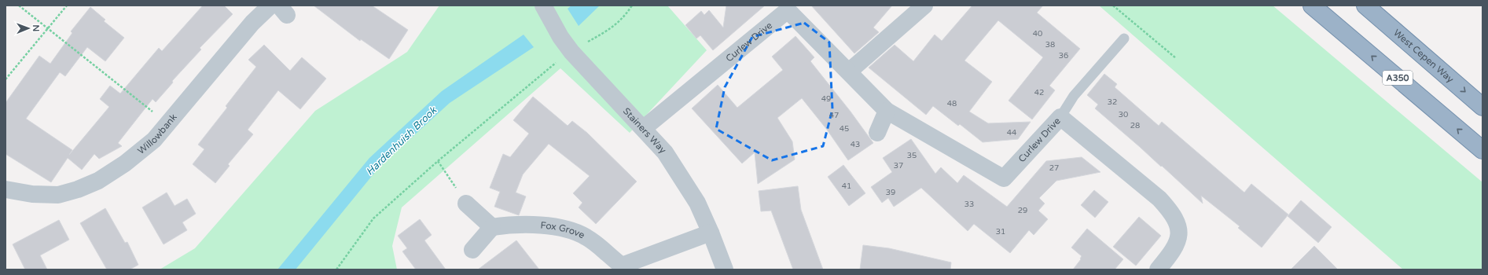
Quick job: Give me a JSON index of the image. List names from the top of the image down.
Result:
{
  "streets": {
    "highway": ["West Cepen Way", "A350"],
    "street": [
      "Curlew Drive",
      "Stainers Way",
      "Willowbank",
      "Fox Grove"
    ]
  },
  "crossings": [
    ["Curlew Drive", "Stainers Way"],
    ["Stainers Way", "Fox Grove"]
  ],
  "water": ["Hardenhuish Brook"],
  "house_numbers": [
    "40",
    "38",
    "36",
    "42",
    "49",
    "32",
    "48",
    "30",
    "47",
    "28",
    "45",
    "44",
    "43",
    "35",
    "37",
    "27",
    "41",
    "39",
    "33",
    "29",
    "31"
  ],
  "north": "right"
}
